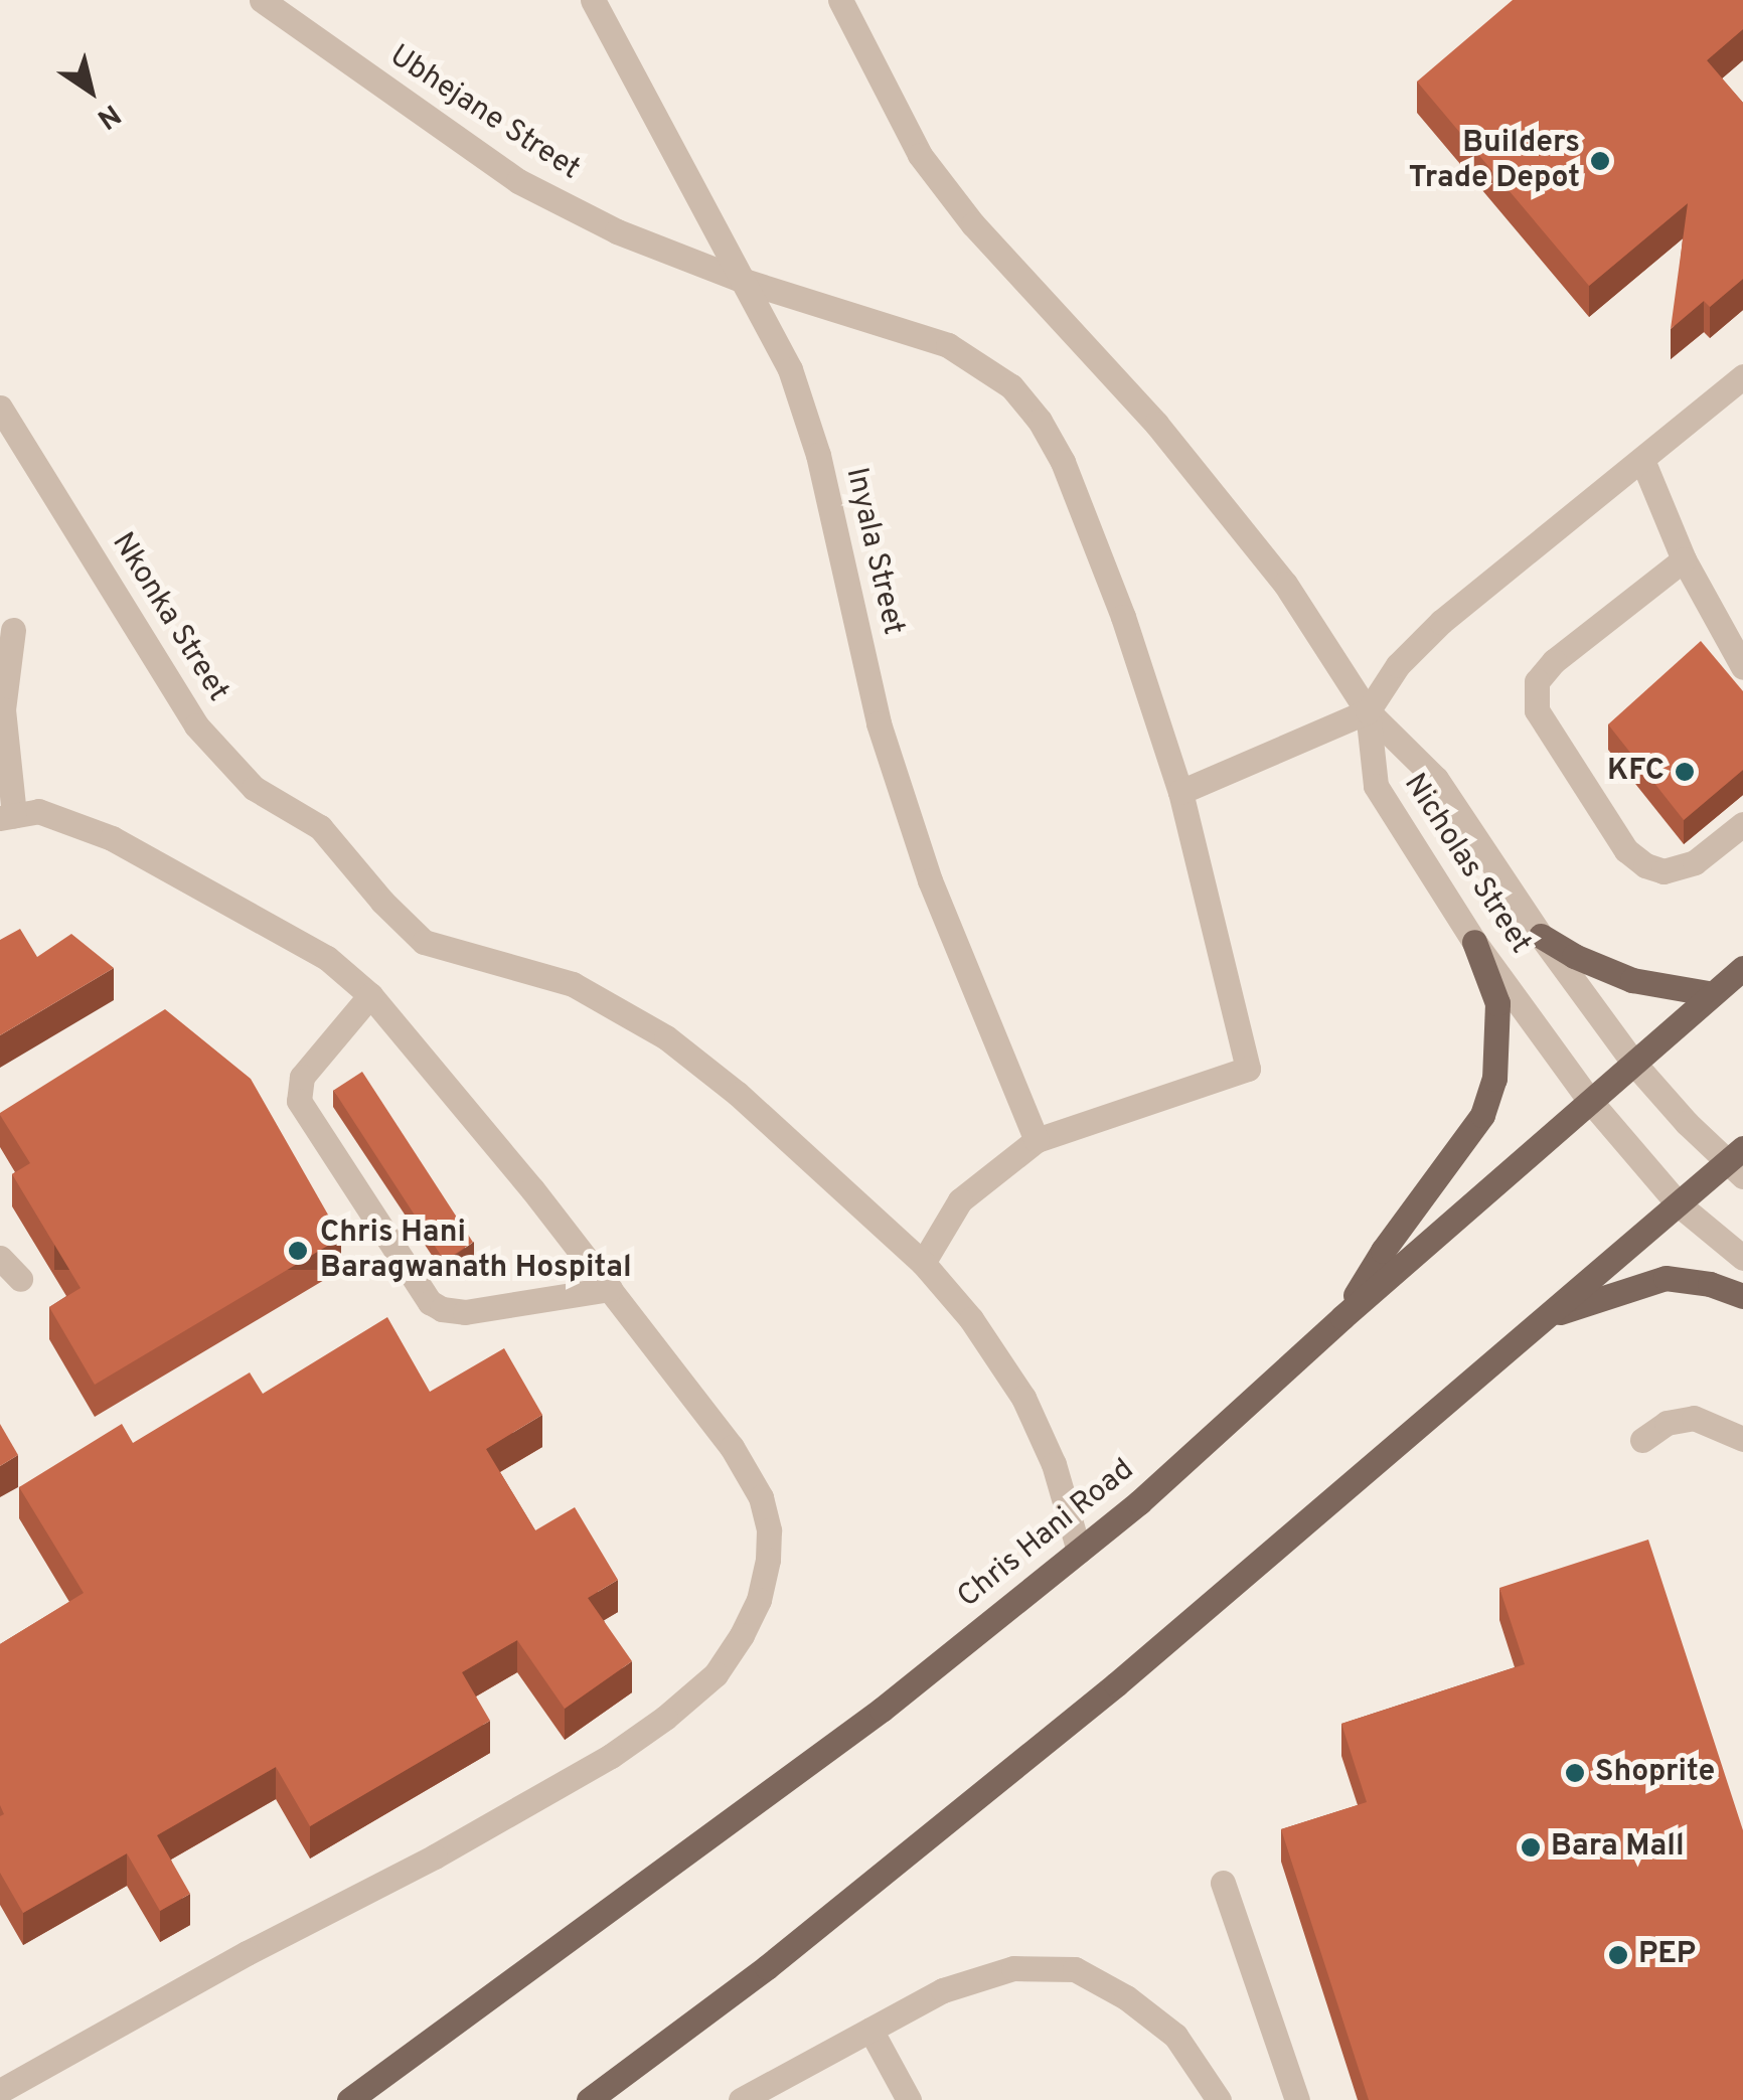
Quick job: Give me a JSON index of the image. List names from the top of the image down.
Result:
{
  "streets": {
    "main road": ["Chris Hani Road"],
    "street": [
      "Ubhejane Street",
      "Inyala Street",
      "Nkonka Street",
      "Nicholas Street"
    ]
  },
  "crossings": [
    ["Ubhejane Street", "Inyala Street"],
    ["Nkonka Street", "Chris Hani Road"],
    ["Nicholas Street", "Chris Hani Road"]
  ],
  "places": [
    "Builders Trade Depot",
    "KFC",
    "Chris Hani Baragwanath Hospital",
    "Shoprite",
    "Bara Mall",
    "PEP"
  ],
  "north": "bottom right"
}
